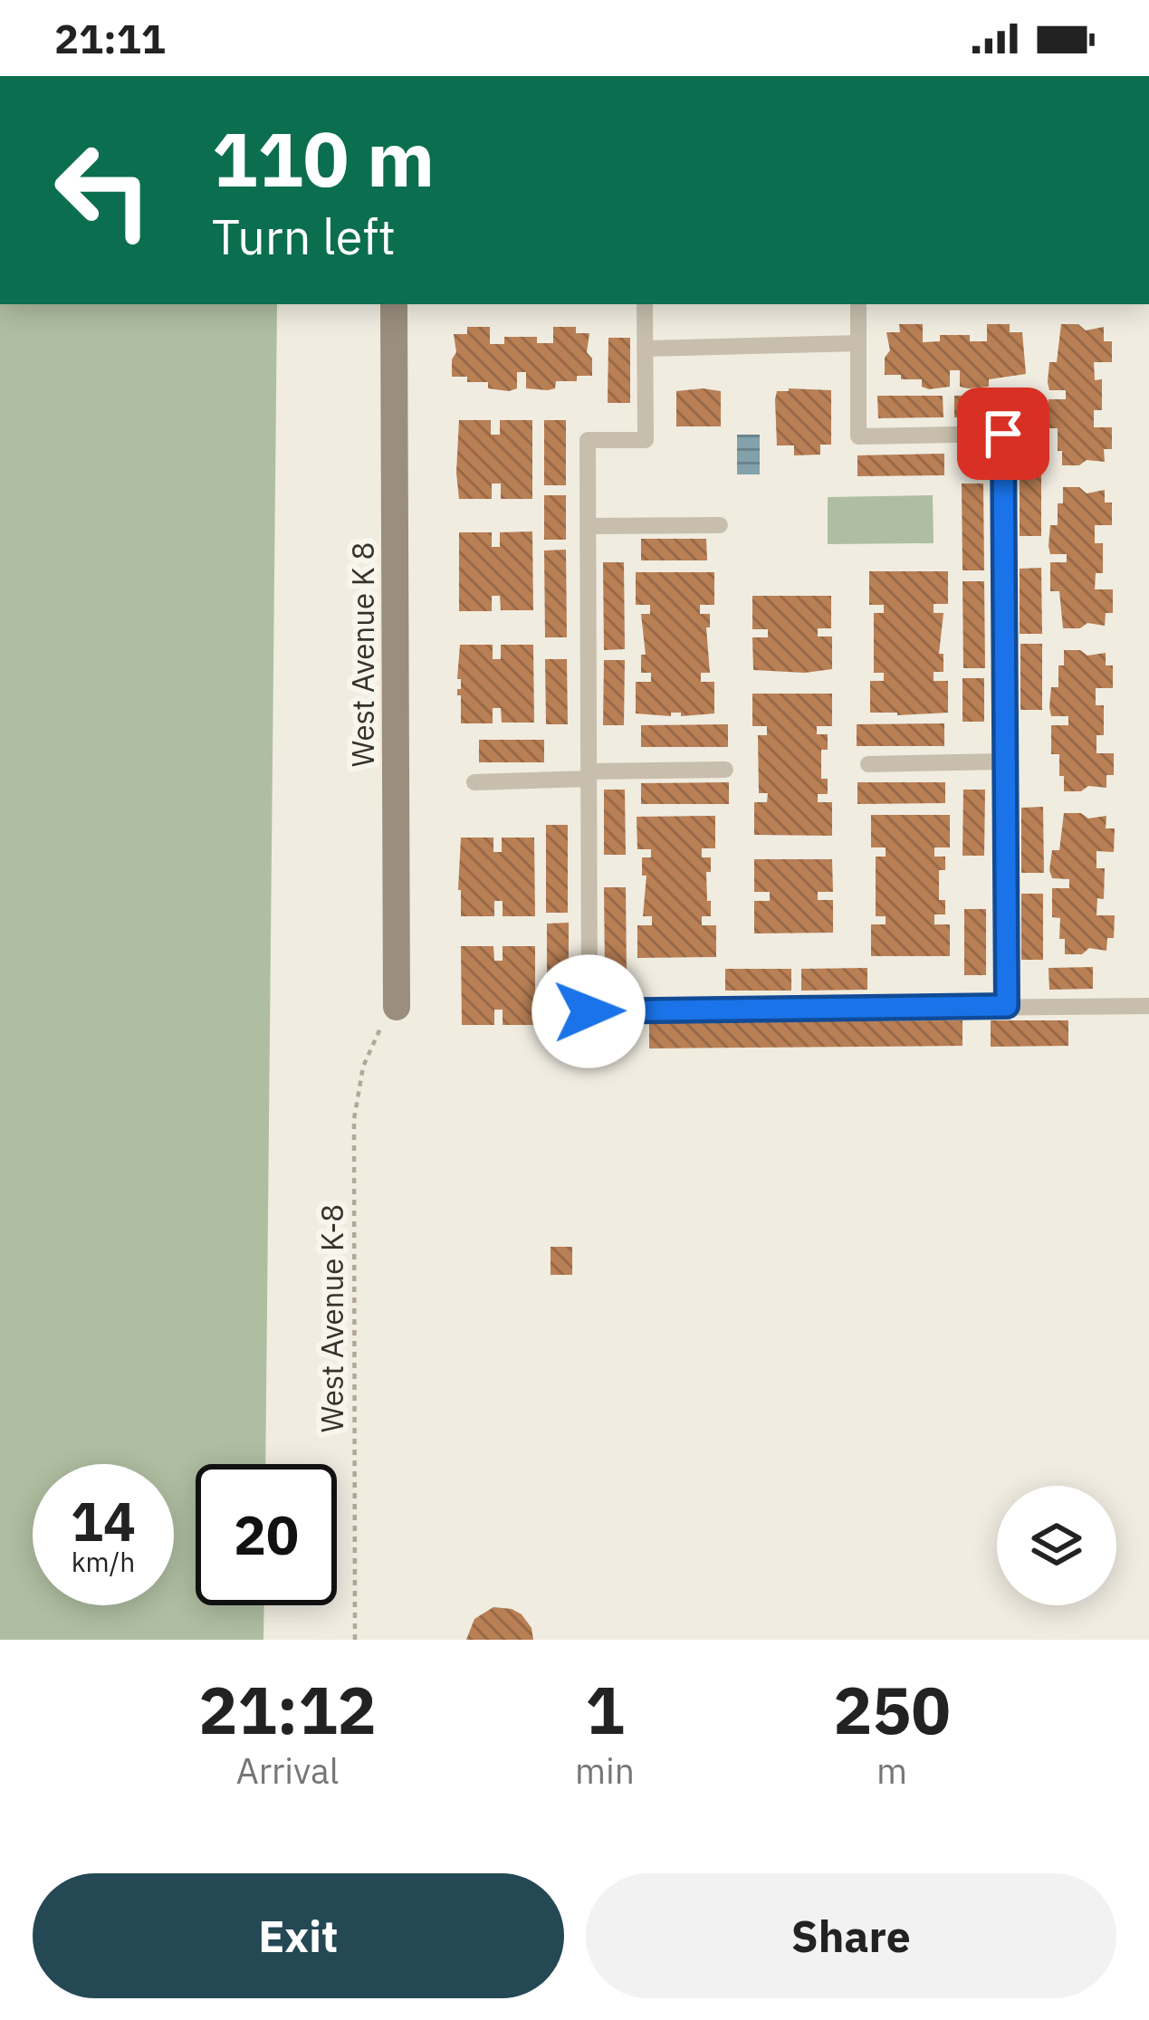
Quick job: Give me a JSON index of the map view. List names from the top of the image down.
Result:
{
  "streets": {
    "street": ["West Avenue K 8"],
    "path": ["West Avenue K-8"]
  },
  "crossings": [
    ["West Avenue K 8", "West Avenue K-8"]
  ],
  "page": {
    "status": "21:11",
    "turn": ["110 m", "Turn left"],
    "speed": "14 km/h",
    "limit": "20",
    "eta": [
      "21:12",
      "Arrival",
      "1",
      "min",
      "250",
      "m"
    ],
    "buttons": ["Exit", "Share"]
  }
}
